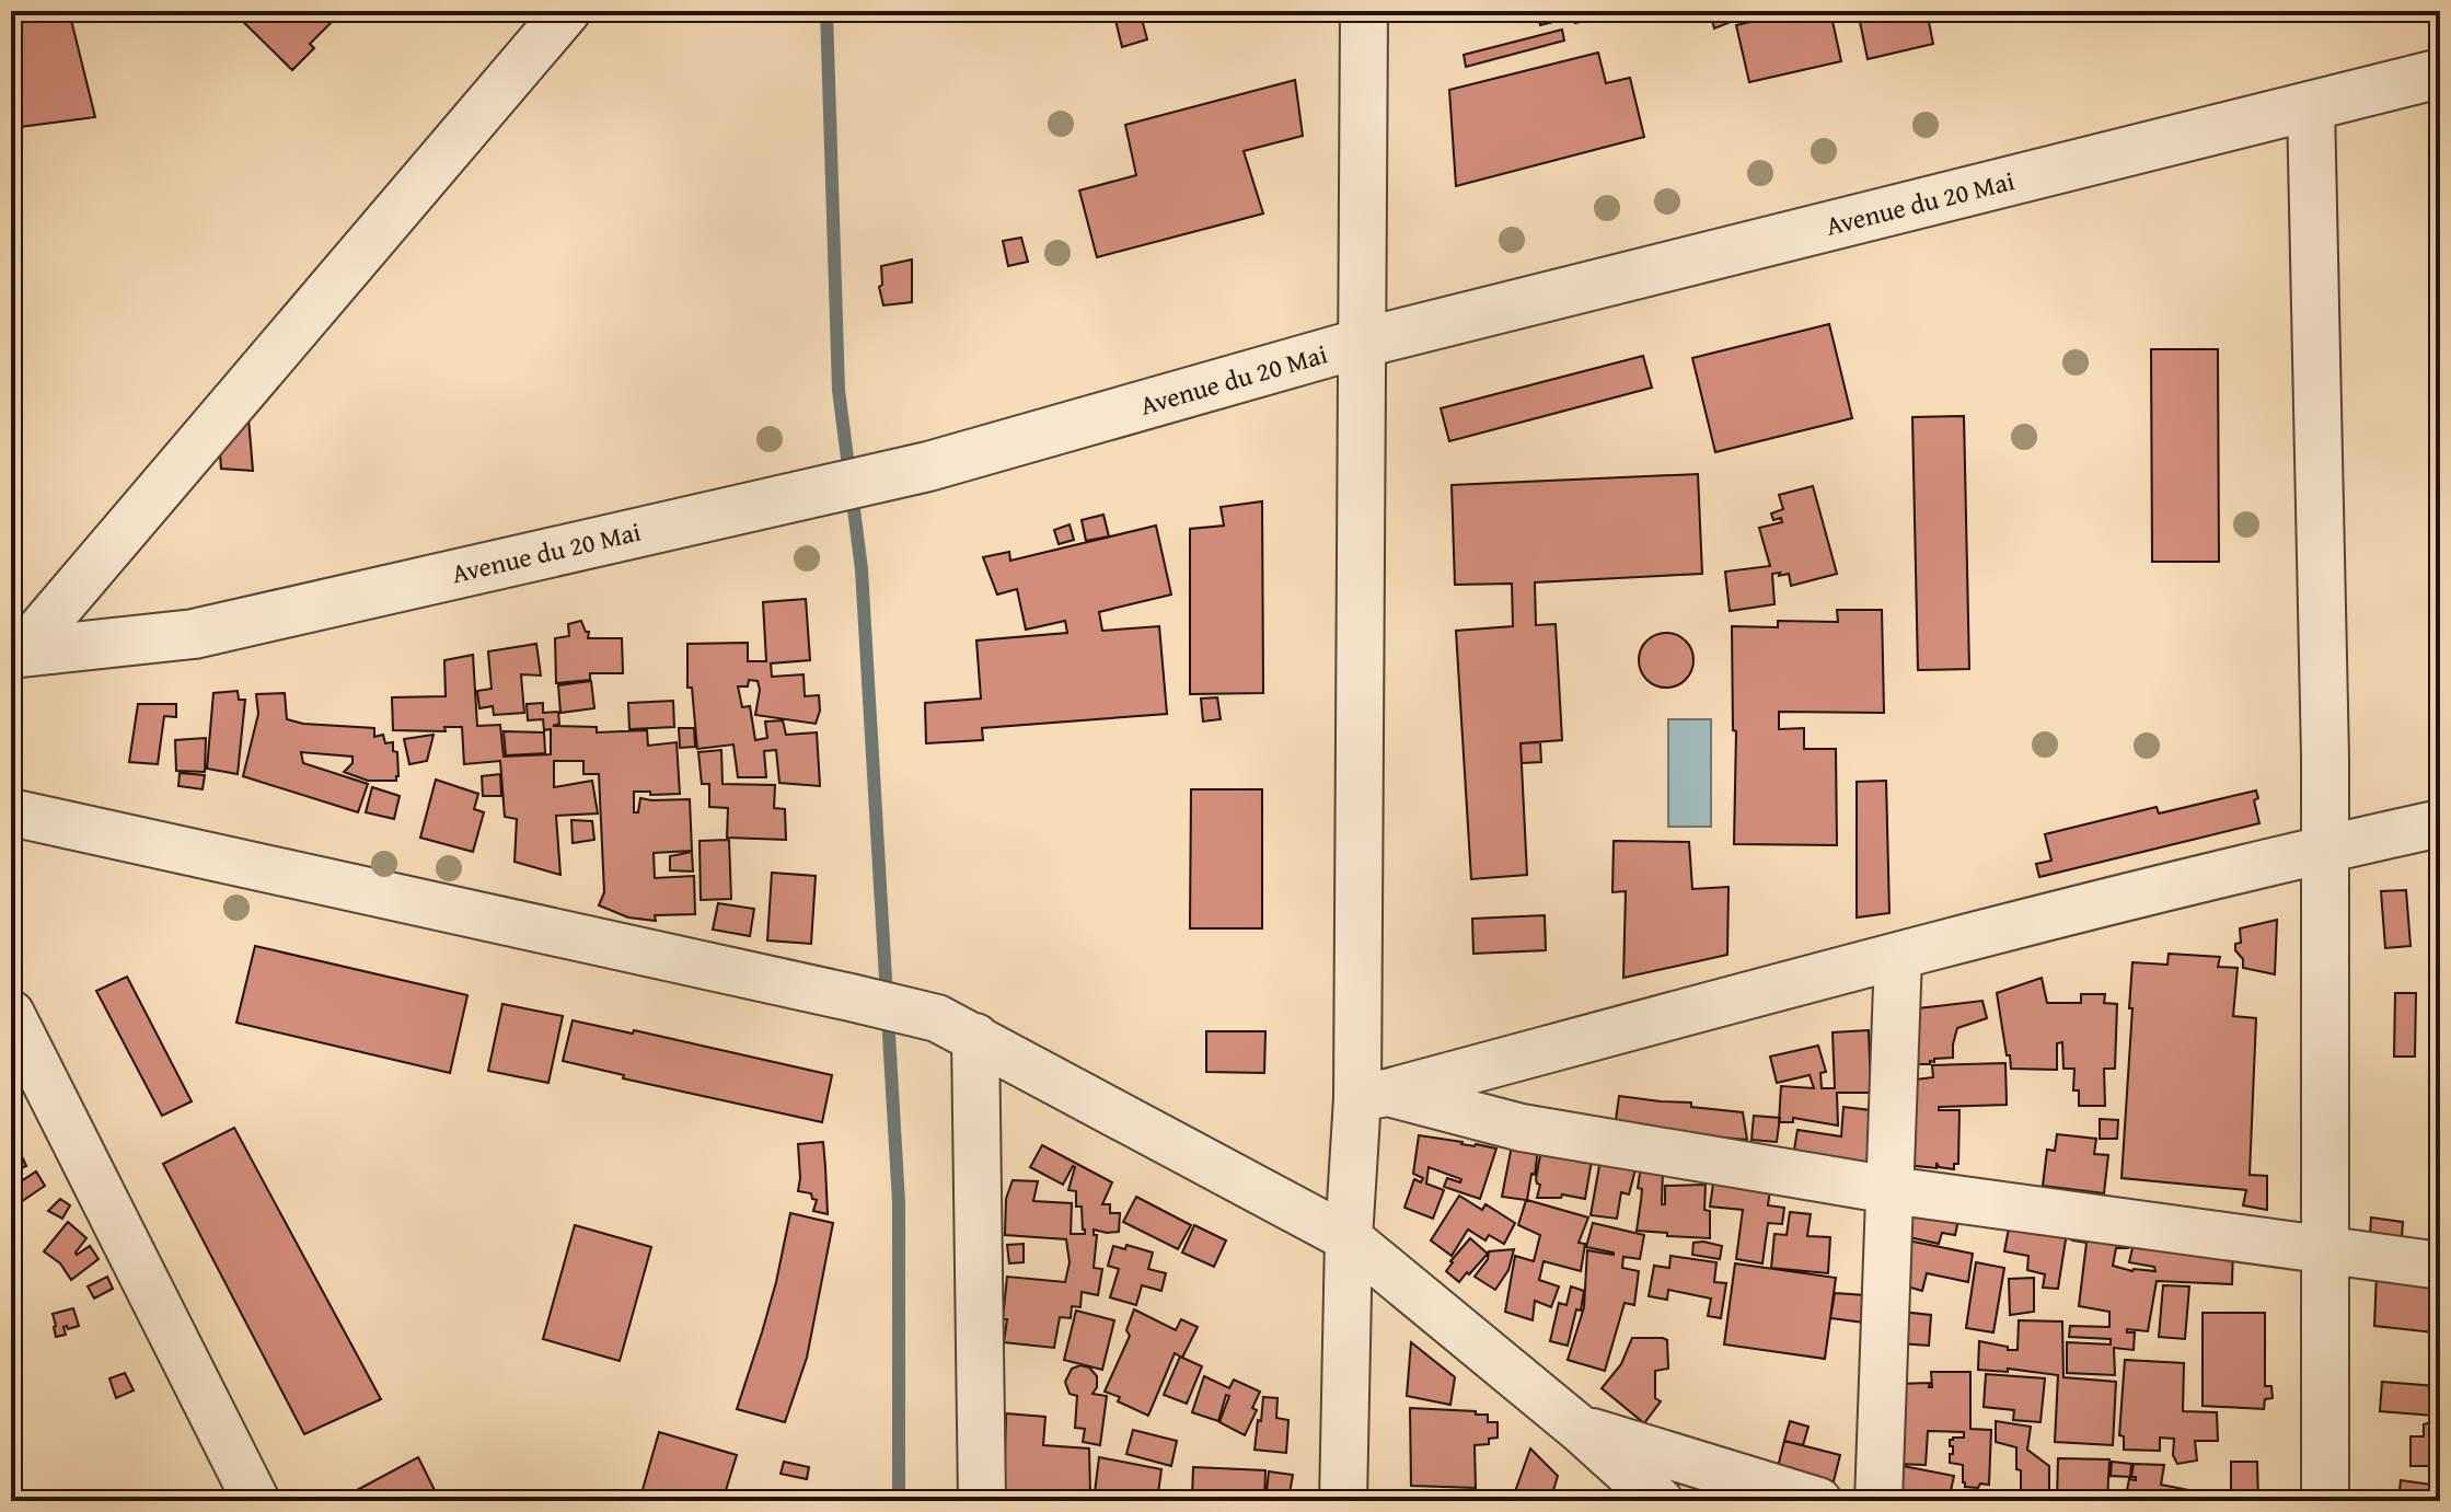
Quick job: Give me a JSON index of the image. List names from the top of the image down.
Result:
{
  "streets": {
    "street": ["Avenue du 20 Mai"]
  }
}
